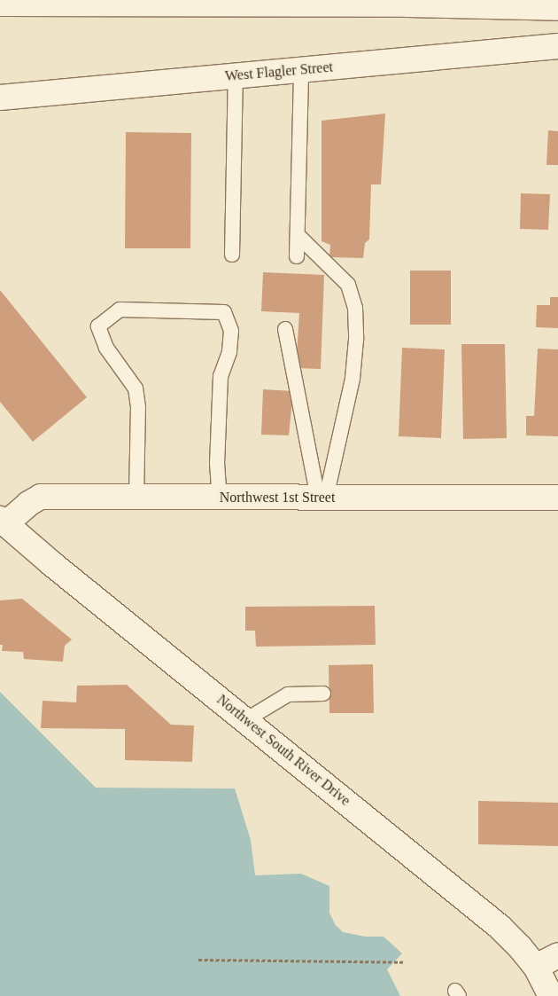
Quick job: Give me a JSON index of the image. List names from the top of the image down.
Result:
{
  "streets": {
    "street": ["West Flagler Street", "Northwest 1st Street", "Northwest South River Drive"]
  },
  "crossings": [
    ["Northwest 1st Street", "Northwest South River Drive"]
  ]
}
